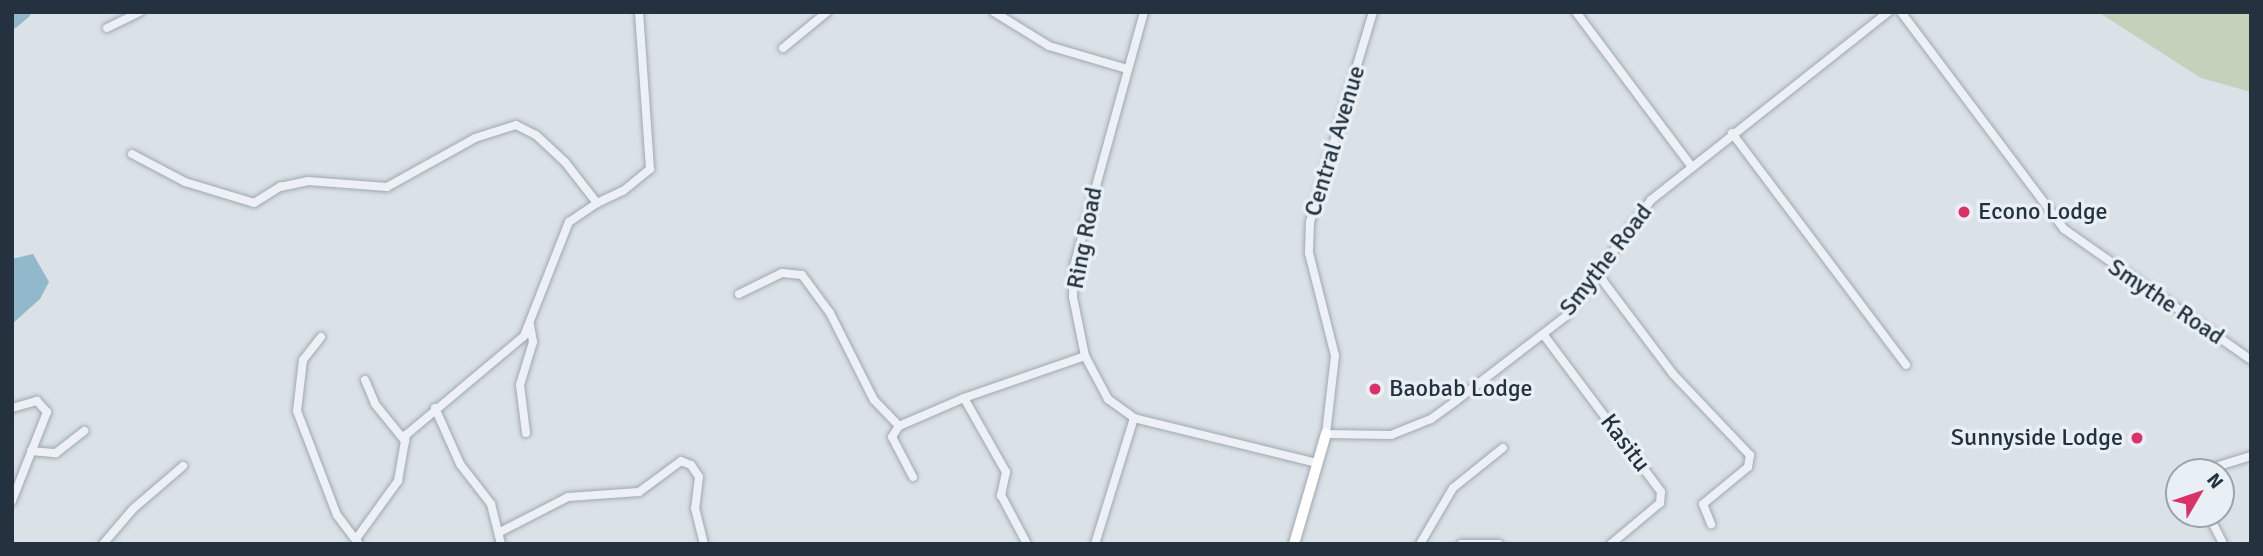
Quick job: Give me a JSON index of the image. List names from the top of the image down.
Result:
{
  "streets": {
    "street": [
      "Central Avenue",
      "Ring Road",
      "Smythe Road",
      "Kasitu"
    ]
  },
  "crossings": [
    ["Central Avenue", "Smythe Road"],
    ["Smythe Road", "Kasitu"]
  ],
  "places": ["Econo Lodge", "Baobab Lodge", "Sunnyside Lodge"],
  "north": "top right"
}
